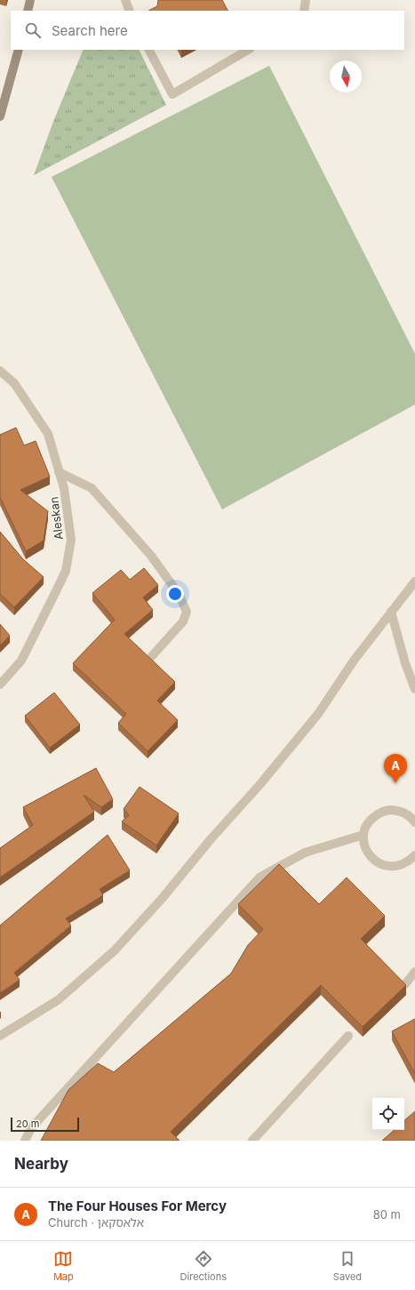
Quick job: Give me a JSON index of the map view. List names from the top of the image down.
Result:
{
  "streets": {
    "street": ["Aleskan"]
  },
  "scale_bar": "20 m",
  "north": "bottom",
  "page": {
    "search": "Search here",
    "pins": "A",
    "scale": "20 m",
    "heading": "Nearby",
    "list": [
      {
        "mark": "A",
        "name": "The Four Houses For Mercy",
        "note": "Church · אלאסקאן",
        "value": "80 m"
      }
    ],
    "nav": ["Map", "Directions", "Saved"]
  }
}
